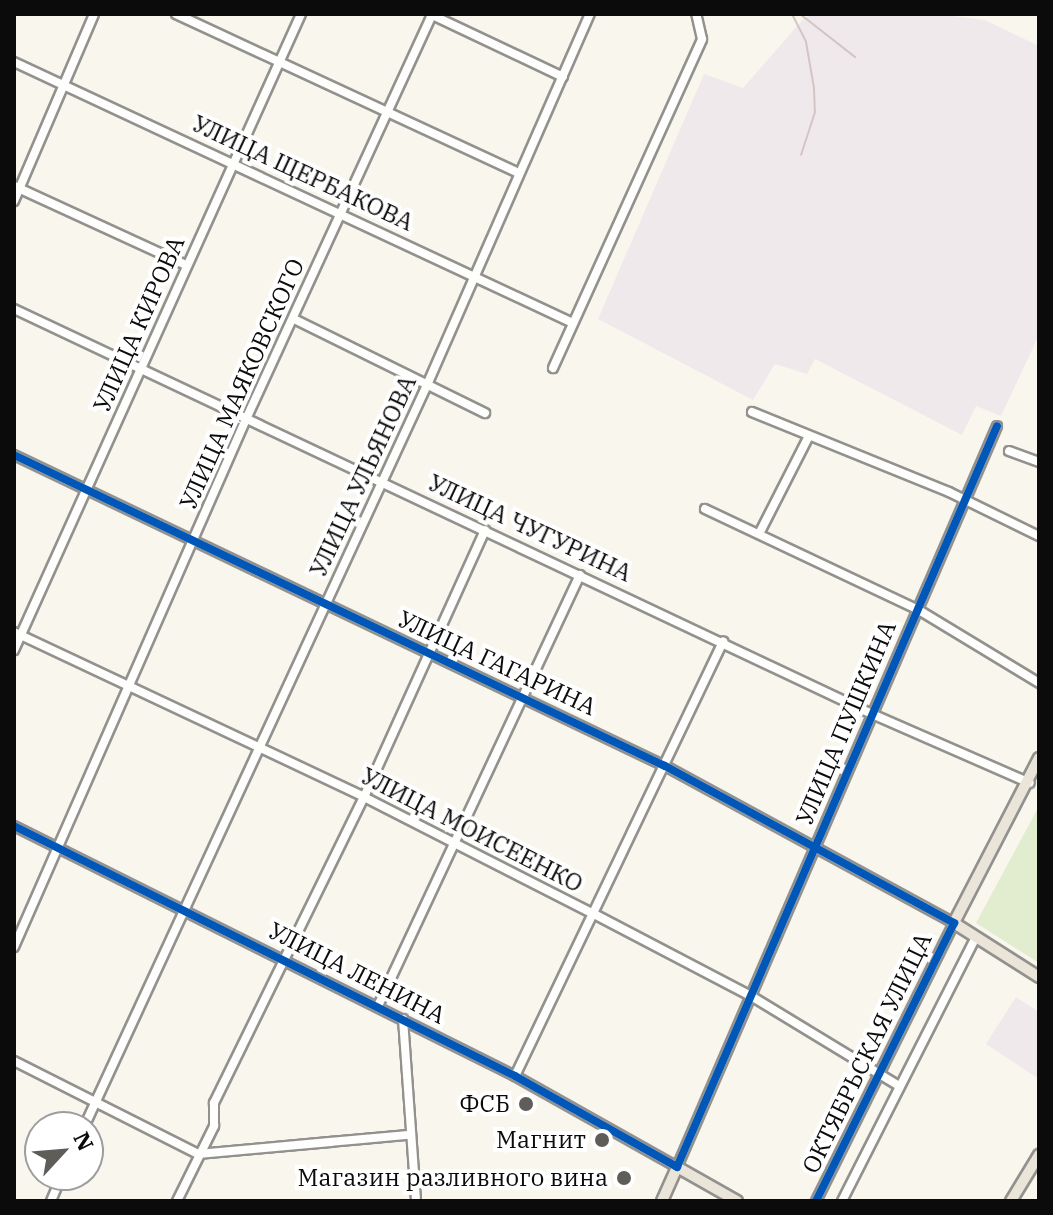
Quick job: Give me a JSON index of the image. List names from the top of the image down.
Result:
{
  "streets": {
    "main road": [
      "УЛИЦА ГАГАРИНА",
      "УЛИЦА ПУШКИНА",
      "УЛИЦА ЛЕНИНА",
      "ОКТЯБРЬСКАЯ УЛИЦА"
    ],
    "street": [
      "УЛИЦА ЩЕРБАКОВА",
      "УЛИЦА КИРОВА",
      "УЛИЦА МАЯКОВСКОГО",
      "УЛИЦА УЛЬЯНОВА",
      "УЛИЦА ЧУГУРИНА",
      "УЛИЦА МОИСЕЕНКО"
    ]
  },
  "crossings": [
    ["УЛИЦА ЩЕРБАКОВА", "УЛИЦА КИРОВА"],
    ["УЛИЦА ЩЕРБАКОВА", "УЛИЦА МАЯКОВСКОГО"],
    ["УЛИЦА ЩЕРБАКОВА", "УЛИЦА УЛЬЯНОВА"],
    ["УЛИЦА КИРОВА", "УЛИЦА ЧУГУРИНА"],
    ["УЛИЦА КИРОВА", "УЛИЦА ГАГАРИНА"],
    ["УЛИЦА КИРОВА", "УЛИЦА МОИСЕЕНКО"],
    ["УЛИЦА МАЯКОВСКОГО", "УЛИЦА ЧУГУРИНА"],
    ["УЛИЦА МАЯКОВСКОГО", "УЛИЦА ГАГАРИНА"],
    ["УЛИЦА МАЯКОВСКОГО", "УЛИЦА МОИСЕЕНКО"],
    ["УЛИЦА МАЯКОВСКОГО", "УЛИЦА ЛЕНИНА"],
    ["УЛИЦА УЛЬЯНОВА", "УЛИЦА ЧУГУРИНА"],
    ["УЛИЦА УЛЬЯНОВА", "УЛИЦА ГАГАРИНА"],
    ["УЛИЦА УЛЬЯНОВА", "УЛИЦА МОИСЕЕНКО"],
    ["УЛИЦА УЛЬЯНОВА", "УЛИЦА ЛЕНИНА"],
    ["УЛИЦА ЧУГУРИНА", "УЛИЦА ПУШКИНА"],
    ["УЛИЦА ЧУГУРИНА", "ОКТЯБРЬСКАЯ УЛИЦА"],
    ["УЛИЦА ГАГАРИНА", "УЛИЦА ПУШКИНА"],
    ["УЛИЦА ГАГАРИНА", "ОКТЯБРЬСКАЯ УЛИЦА"],
    ["УЛИЦА ПУШКИНА", "УЛИЦА МОИСЕЕНКО"],
    ["УЛИЦА ПУШКИНА", "УЛИЦА ЛЕНИНА"],
    ["УЛИЦА МОИСЕЕНКО", "ОКТЯБРЬСКАЯ УЛИЦА"]
  ],
  "places": ["ФСБ", "Магнит", "Магазин разливного вина"],
  "north": "top right"
}
